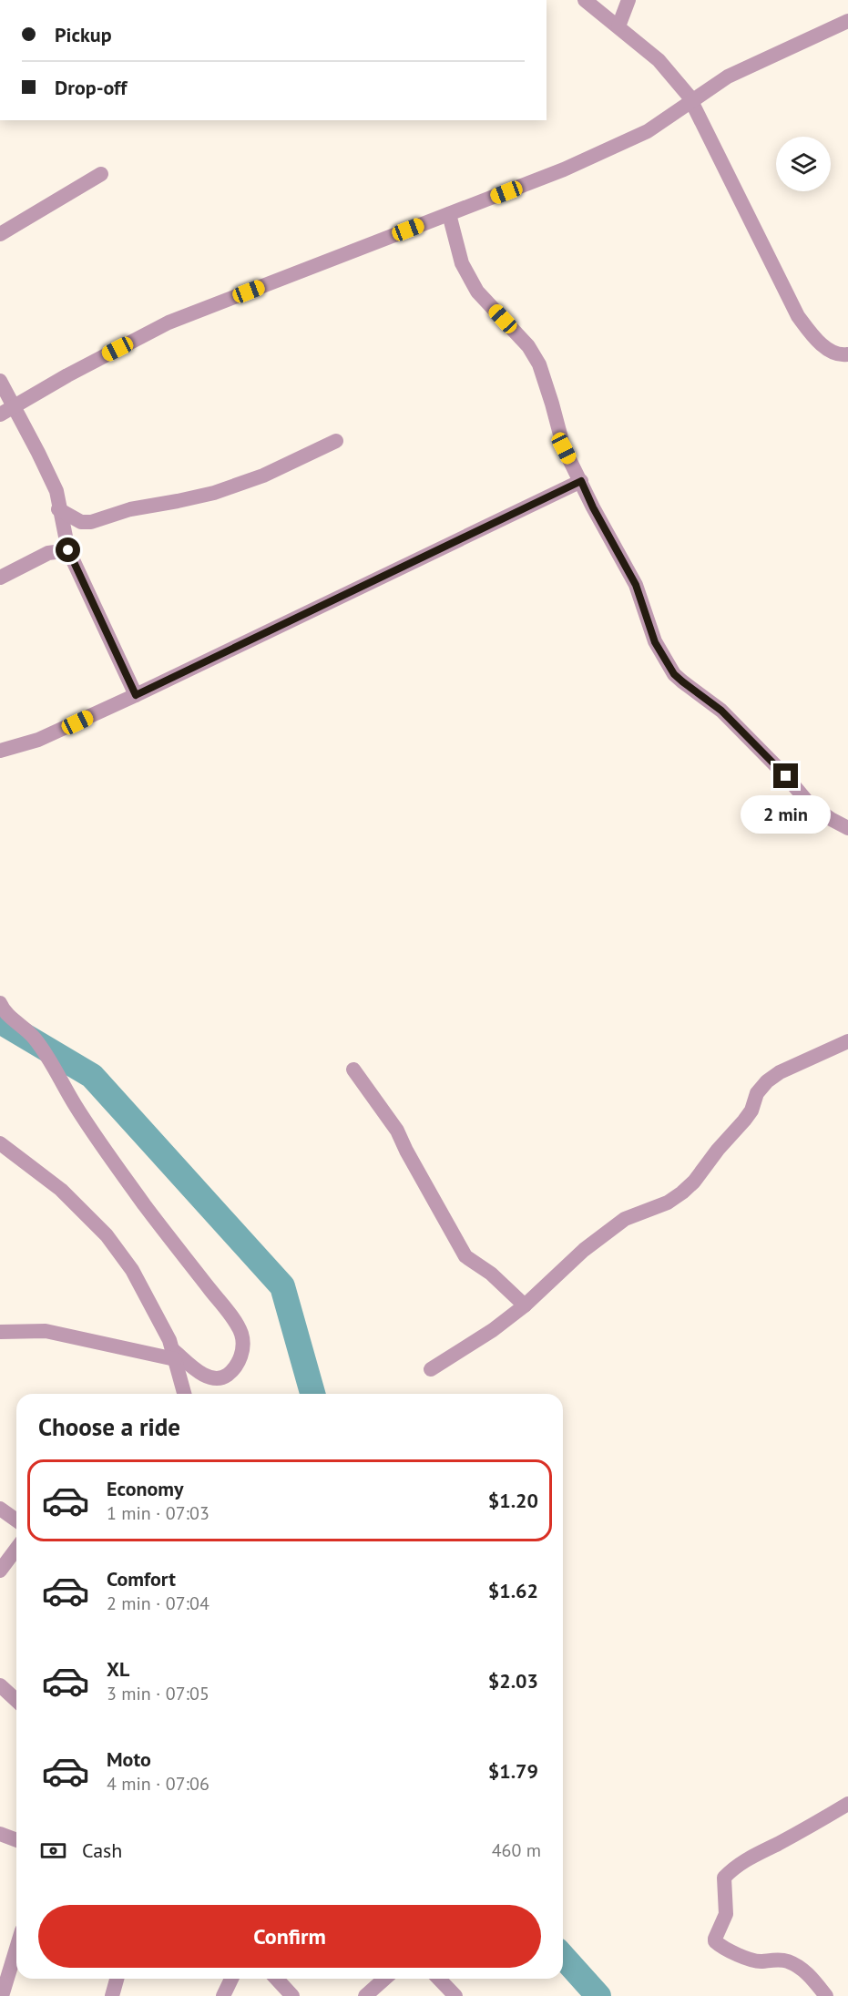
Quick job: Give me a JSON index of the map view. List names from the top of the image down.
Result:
{
  "page": {
    "banner": ["Pickup", "Drop-off"],
    "bubble": "2 min",
    "heading": "Choose a ride",
    "list": [
      {
        "name": "Economy",
        "note": "1 min · 07:03",
        "value": "$1.20"
      },
      {
        "name": "Comfort",
        "note": "2 min · 07:04",
        "value": "$1.62"
      },
      {
        "name": "XL",
        "note": "3 min · 07:05",
        "value": "$2.03"
      },
      {
        "name": "Moto",
        "note": "4 min · 07:06",
        "value": "$1.79"
      }
    ],
    "pay": ["Cash", "460 m"],
    "buttons": "Confirm"
  }
}
